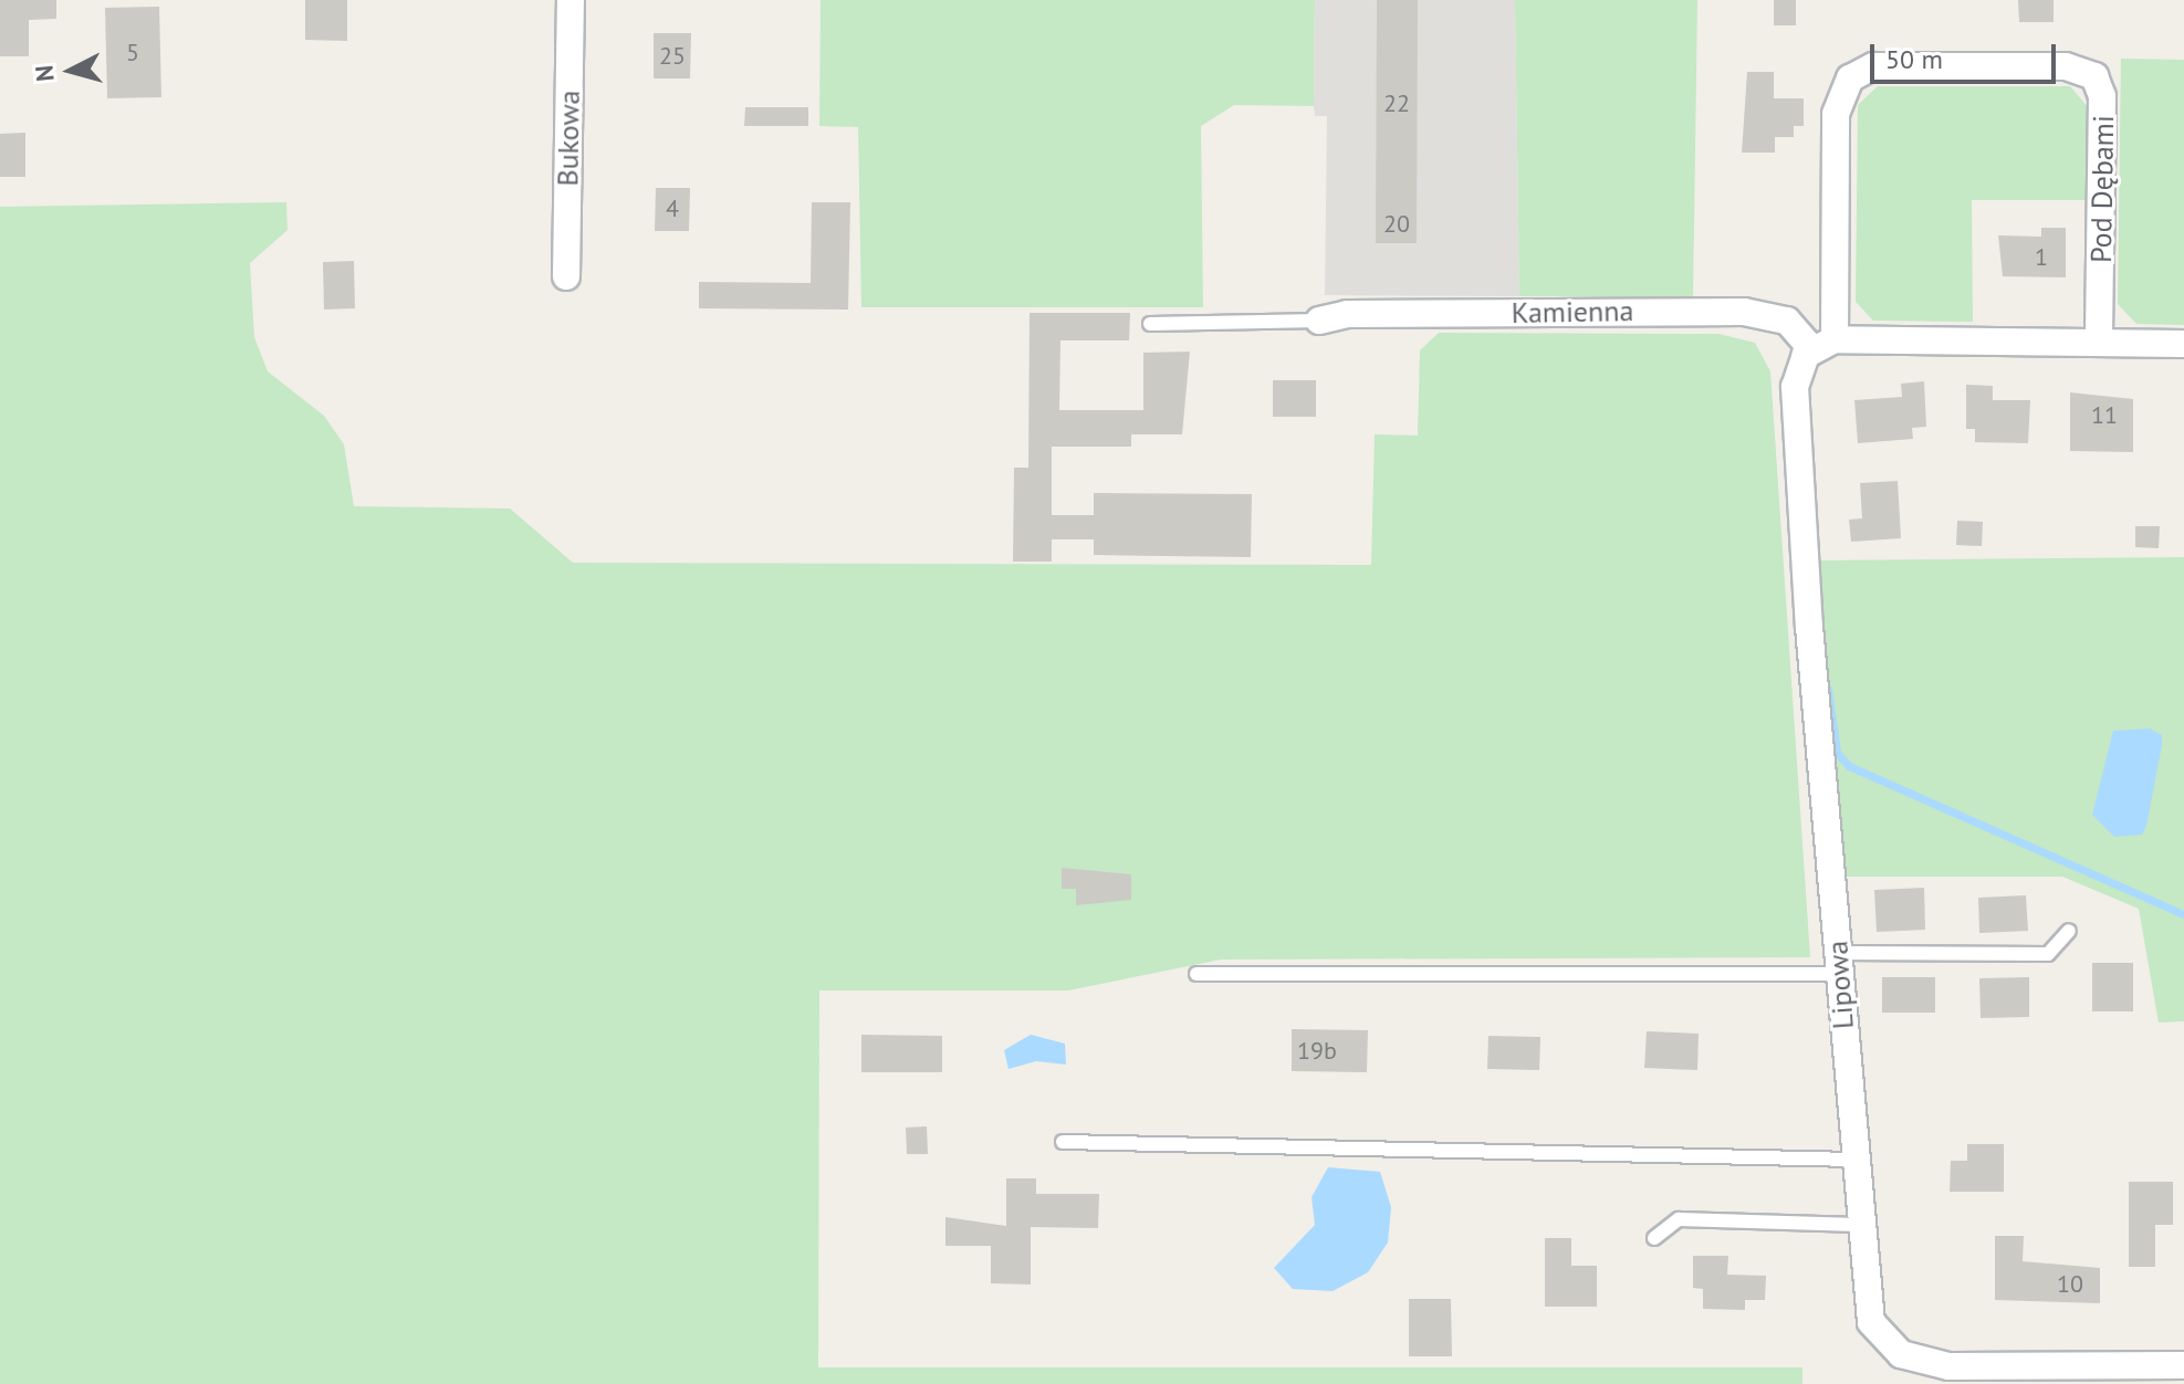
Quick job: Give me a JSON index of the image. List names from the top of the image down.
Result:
{
  "streets": {
    "street": [
      "Bukowa",
      "Pod Dębami",
      "Kamienna",
      "Lipowa"
    ]
  },
  "crossings": [
    ["Pod Dębami", "Kamienna"],
    ["Pod Dębami", "Lipowa"],
    ["Kamienna", "Lipowa"]
  ],
  "house_numbers": [
    "5",
    "25",
    "22",
    "4",
    "20",
    "1",
    "11",
    "19b",
    "10"
  ],
  "scale_bar": "50 m",
  "north": "left"
}
